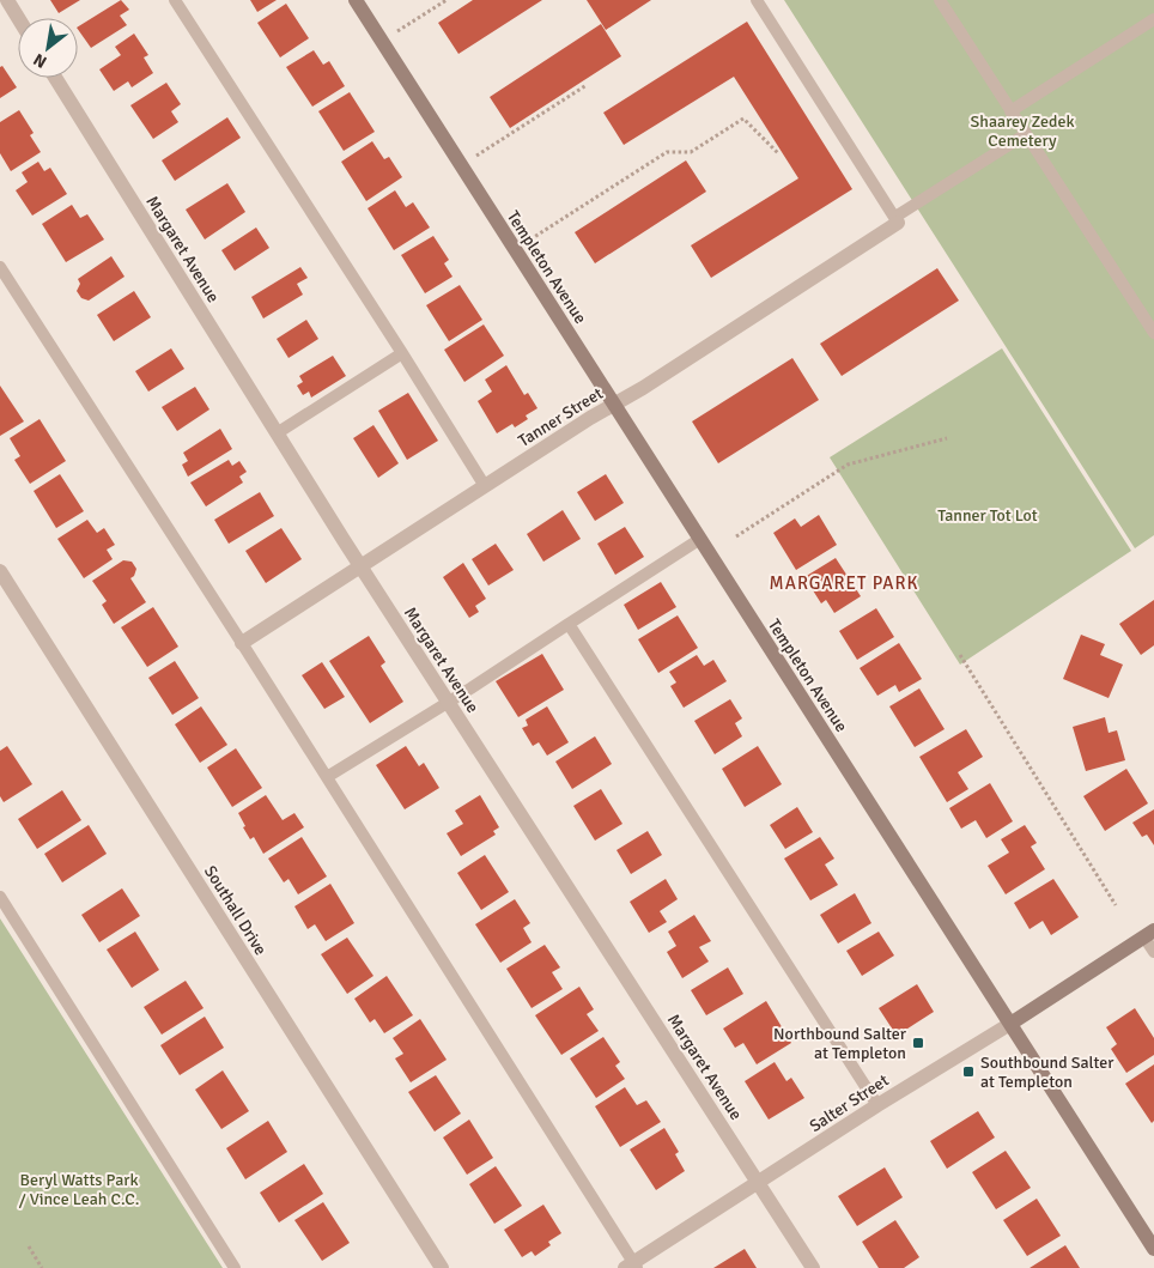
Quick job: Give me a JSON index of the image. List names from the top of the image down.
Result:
{
  "streets": {
    "street": [
      "Margaret Avenue",
      "Templeton Avenue",
      "Tanner Street",
      "Southall Drive",
      "Salter Street"
    ]
  },
  "crossings": [
    ["Margaret Avenue", "Tanner Street"],
    ["Margaret Avenue", "Salter Street"],
    ["Templeton Avenue", "Tanner Street"],
    ["Templeton Avenue", "Salter Street"]
  ],
  "districts": ["MARGARET PARK"],
  "parks": ["Shaarey Zedek Cemetery", "Tanner Tot Lot", "Beryl Watts Park / Vince Leah C.C."],
  "places": {
    "transit": ["Northbound Salter at Templeton", "Southbound Salter at Templeton"]
  },
  "north": "bottom left"
}
